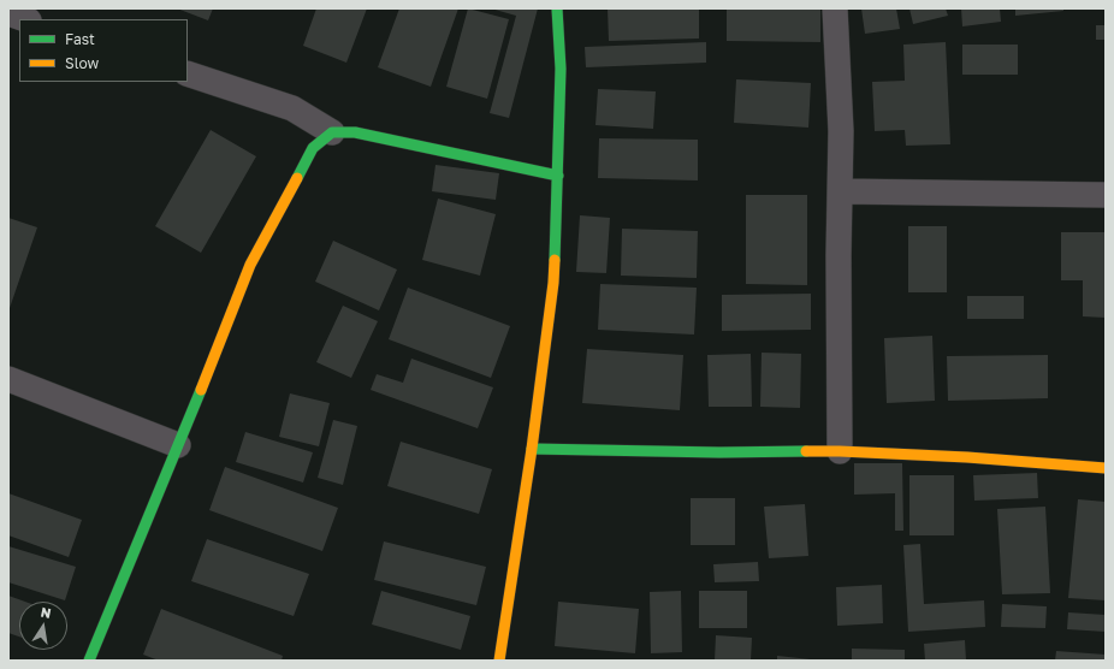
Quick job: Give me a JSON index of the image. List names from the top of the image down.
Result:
{
  "legend": ["Fast", "Slow"],
  "north": "top"
}
